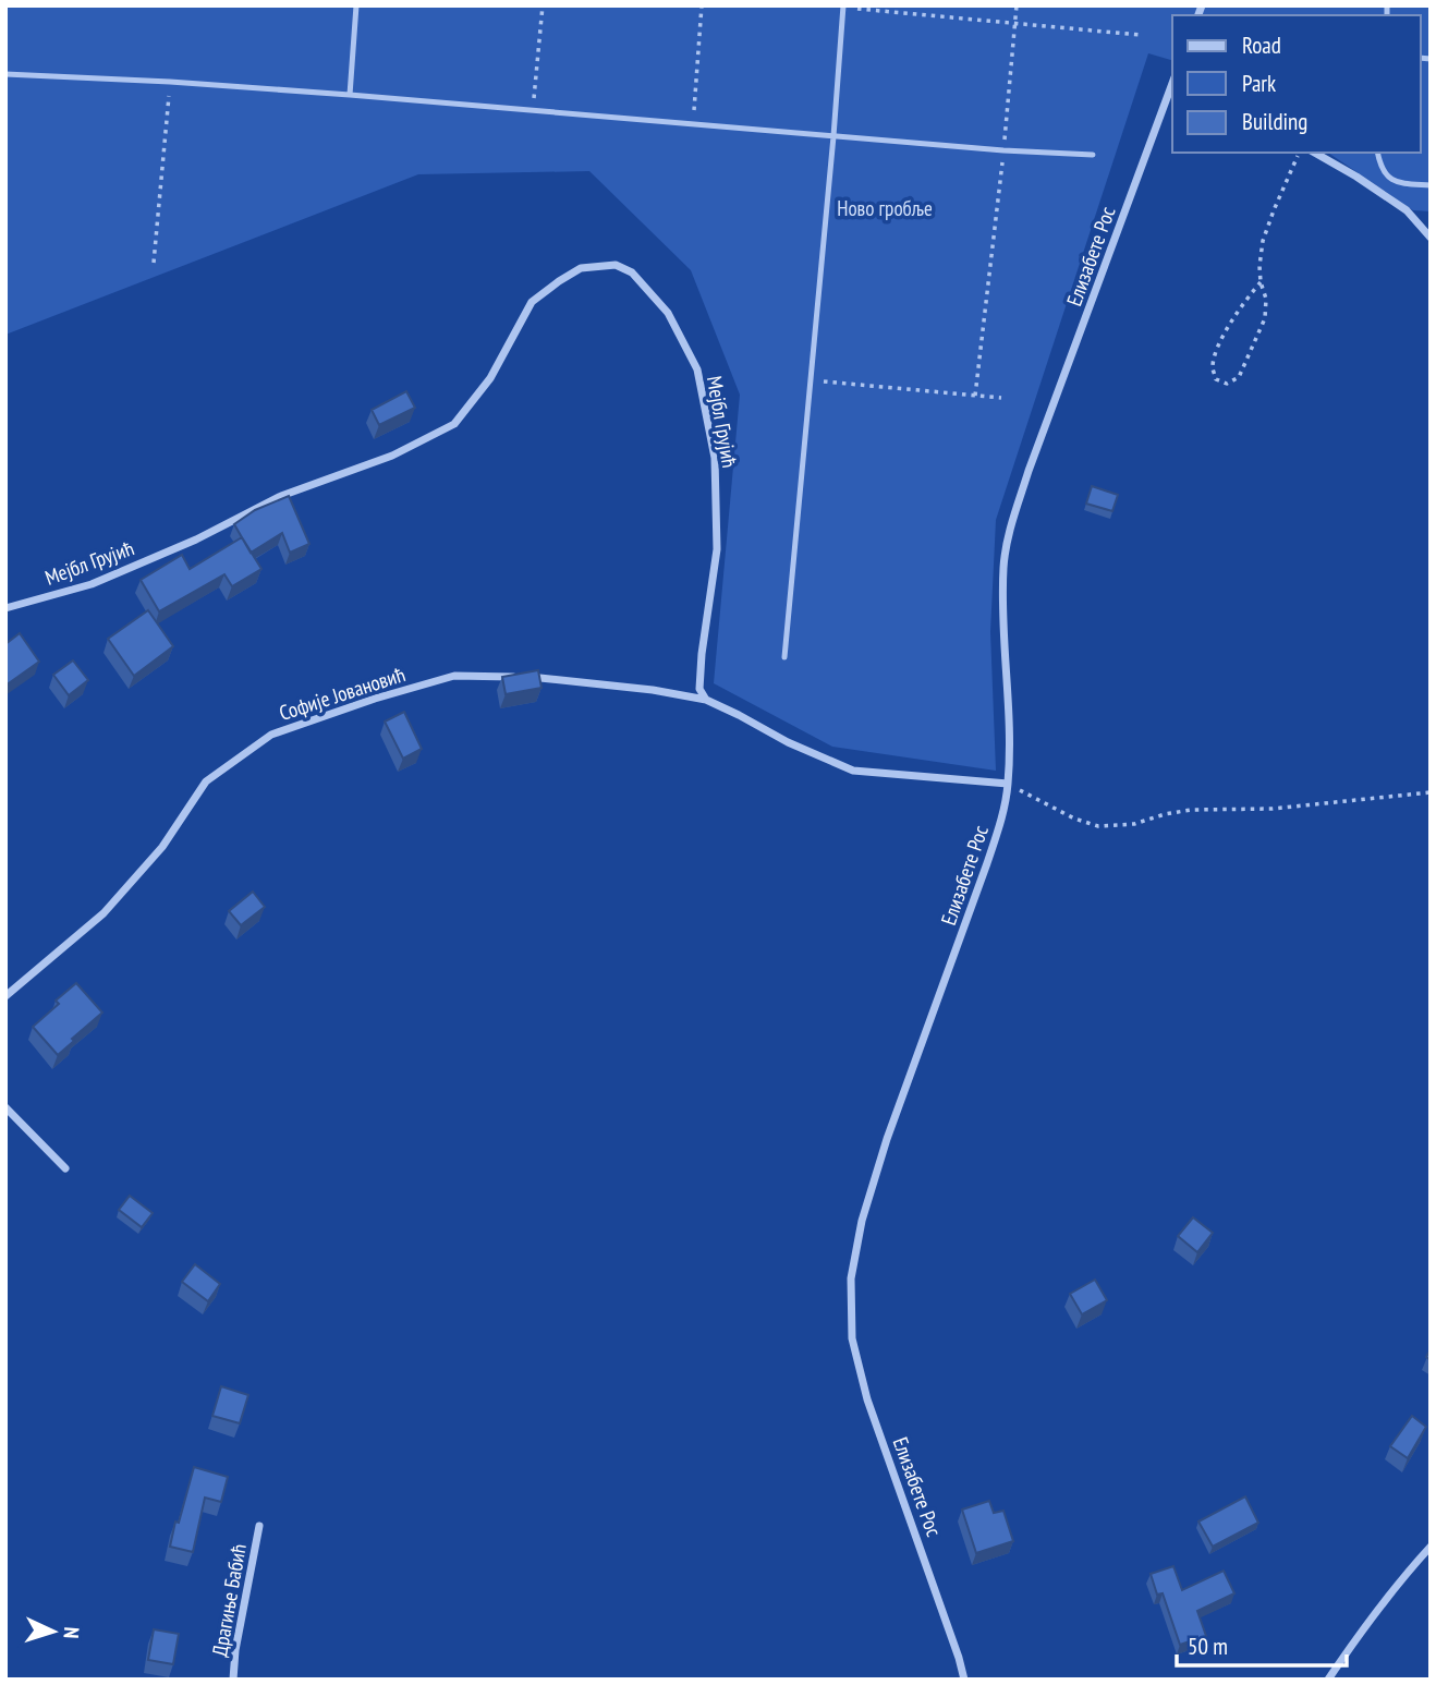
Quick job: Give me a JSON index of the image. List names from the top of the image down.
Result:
{
  "streets": {
    "street": [
      "Елизабете Рос",
      "Мејбл Грујић",
      "Софије Јовановић",
      "Драгиње Бабић"
    ]
  },
  "crossings": [
    ["Мејбл Грујић", "Софије Јовановић"]
  ],
  "parks": ["Ново гробље"],
  "legend": ["Road", "Park", "Building"],
  "scale_bar": "50 m",
  "north": "right"
}
